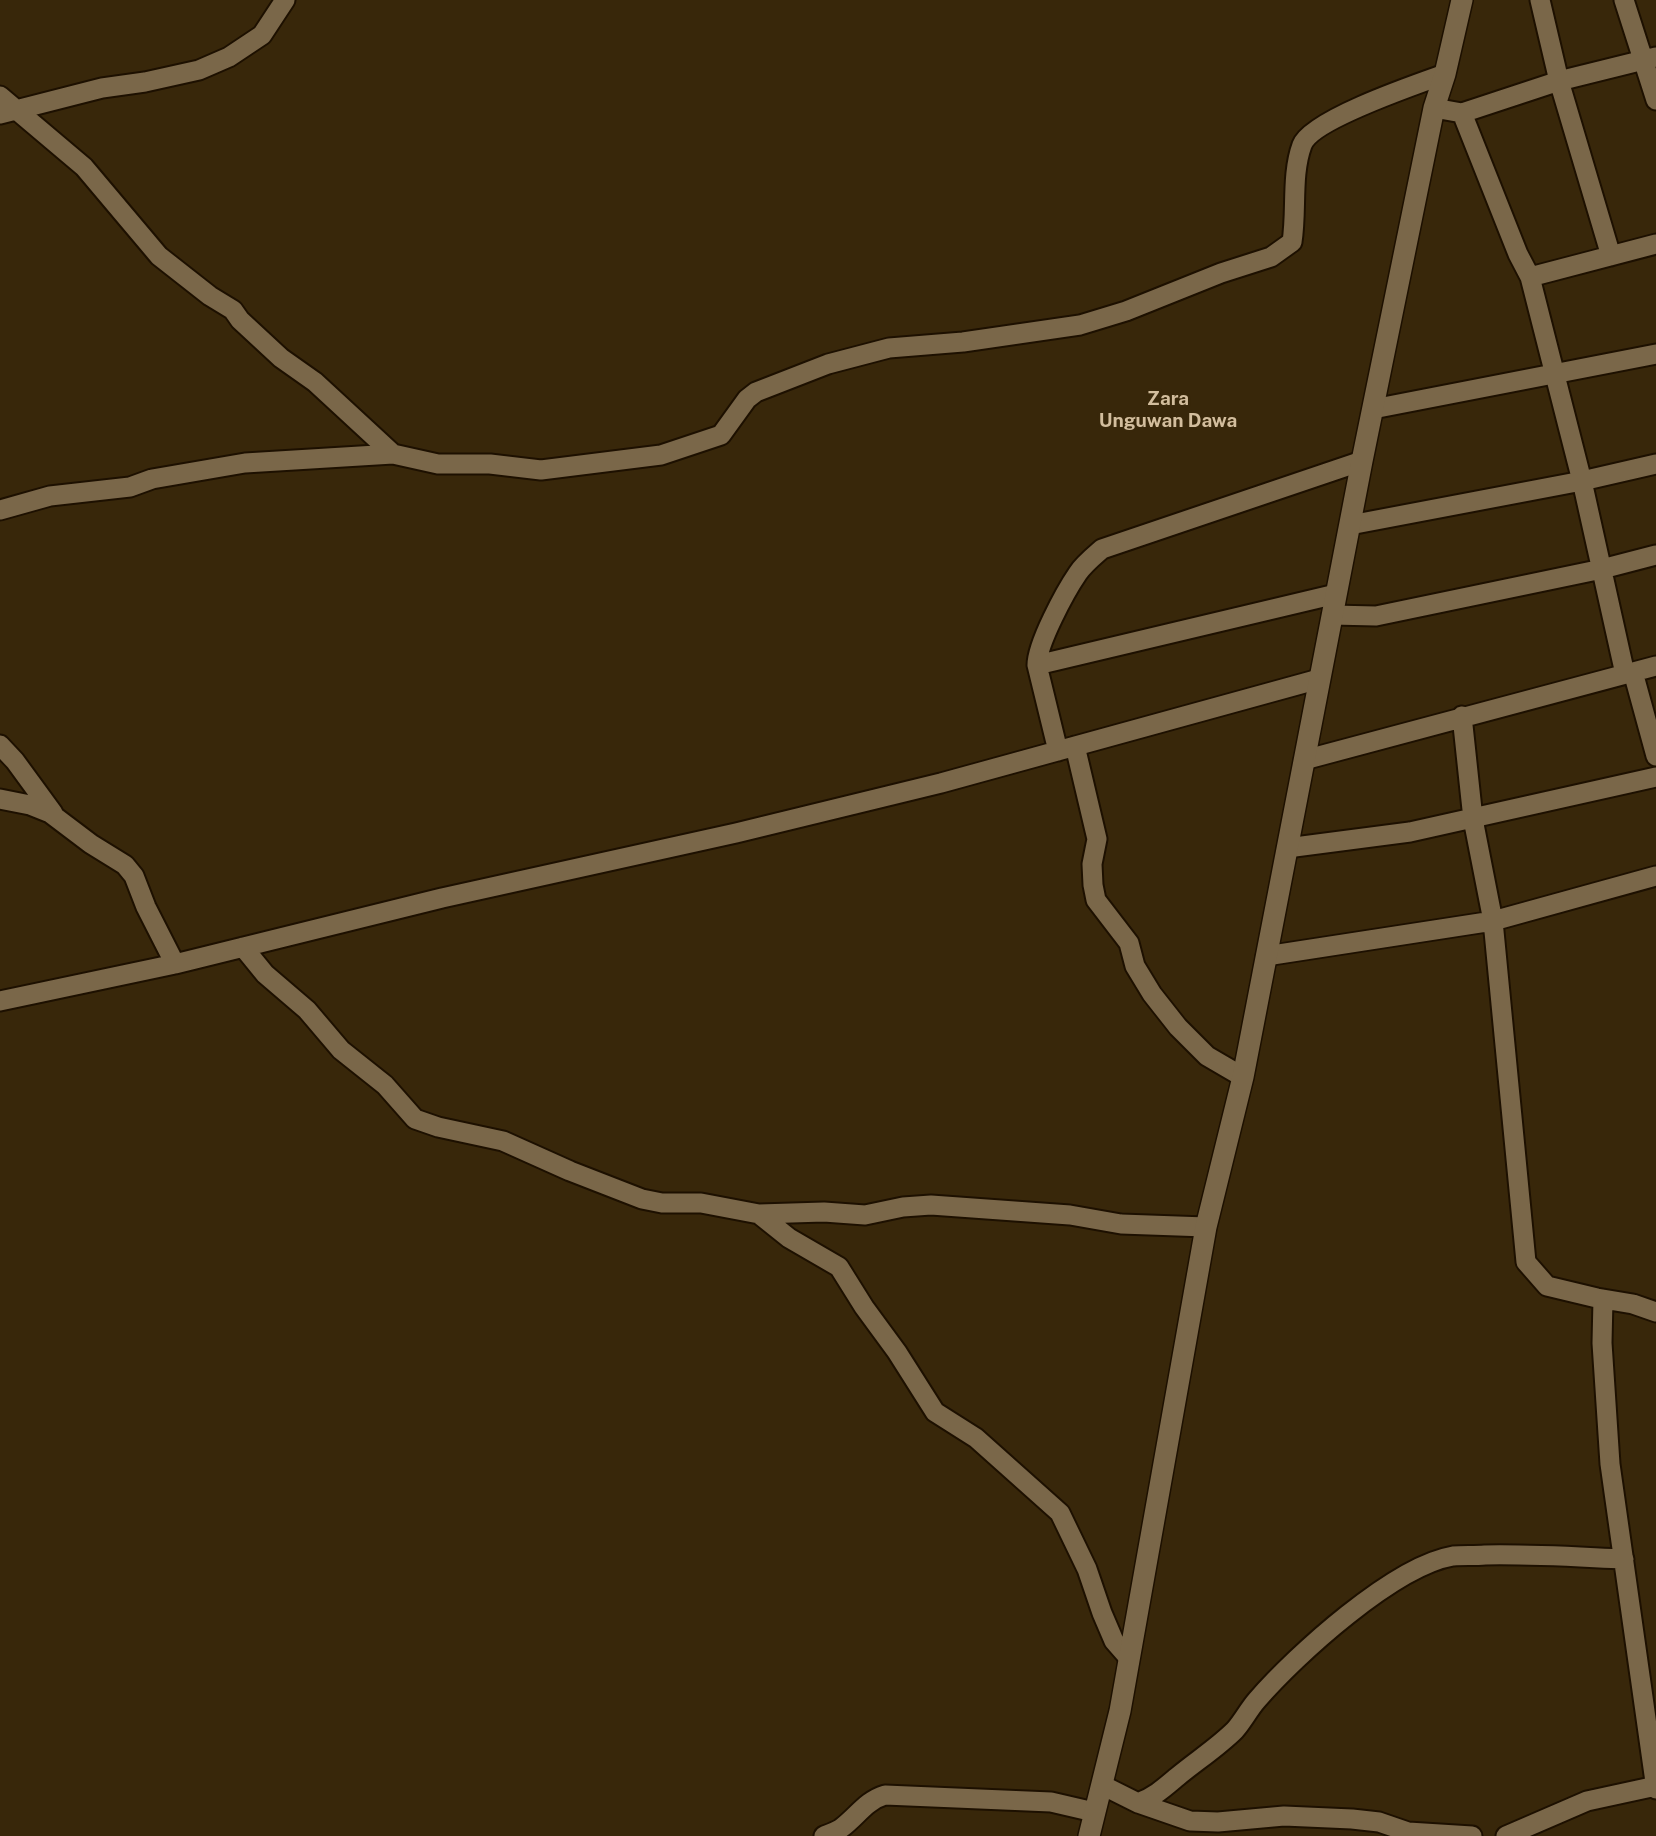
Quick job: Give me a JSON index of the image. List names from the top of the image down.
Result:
{
  "districts": ["Zara Unguwan Dawa"]
}
